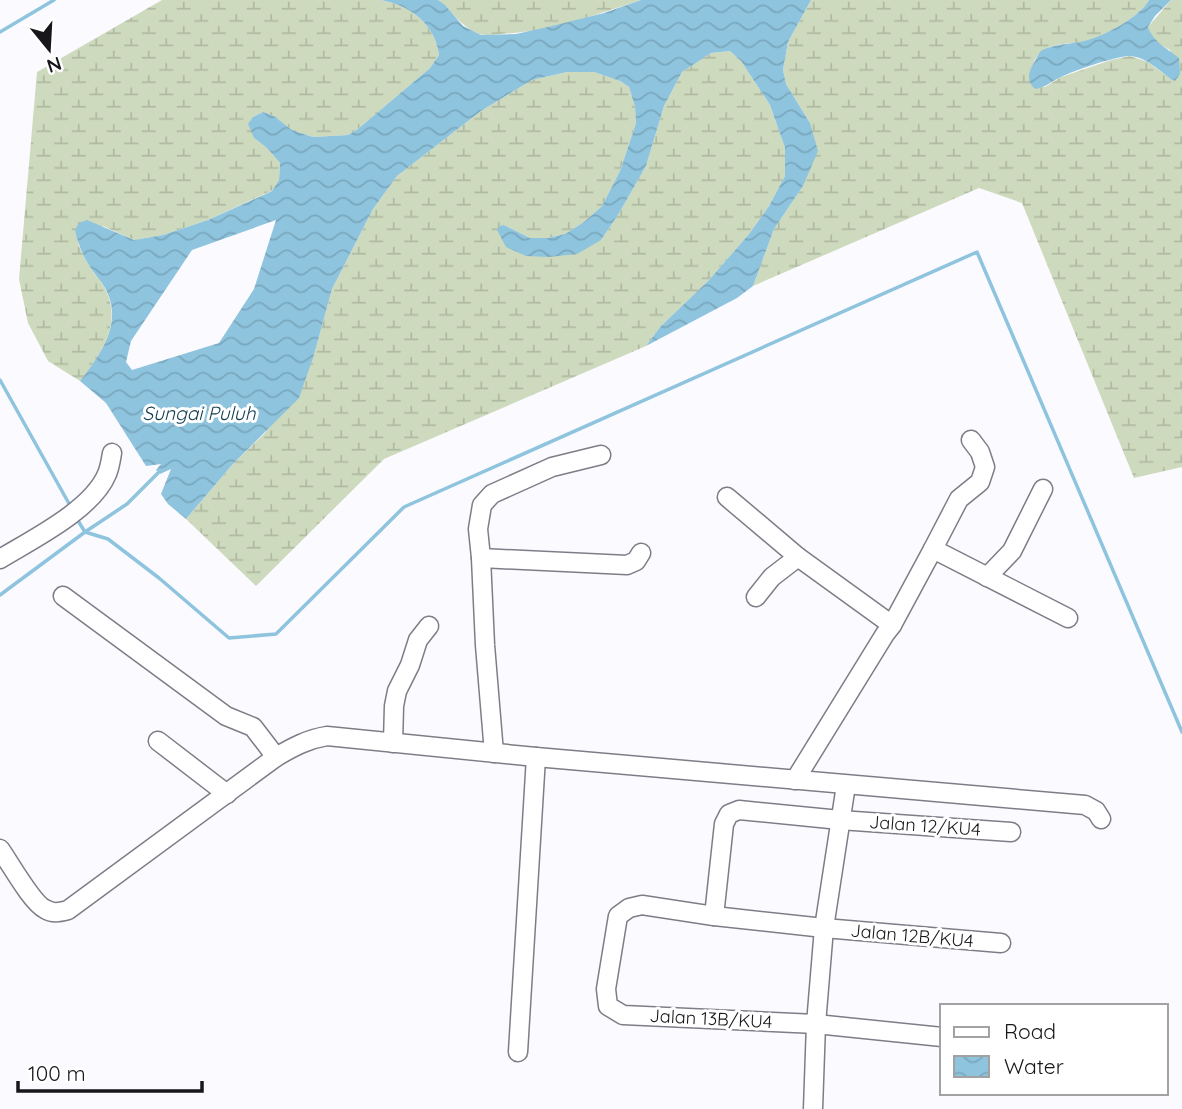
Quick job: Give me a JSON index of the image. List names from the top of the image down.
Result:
{
  "streets": {
    "street": ["Jalan 12/KU4", "Jalan 12B/KU4", "Jalan 13B/KU4"]
  },
  "crossings": [
    ["Jalan 12/KU4", "Jalan 12B/KU4"],
    ["Jalan 12B/KU4", "Jalan 13B/KU4"]
  ],
  "water": ["Sungai Puluh"],
  "legend": ["Road", "Water"],
  "scale_bar": "100 m",
  "north": "bottom"
}
